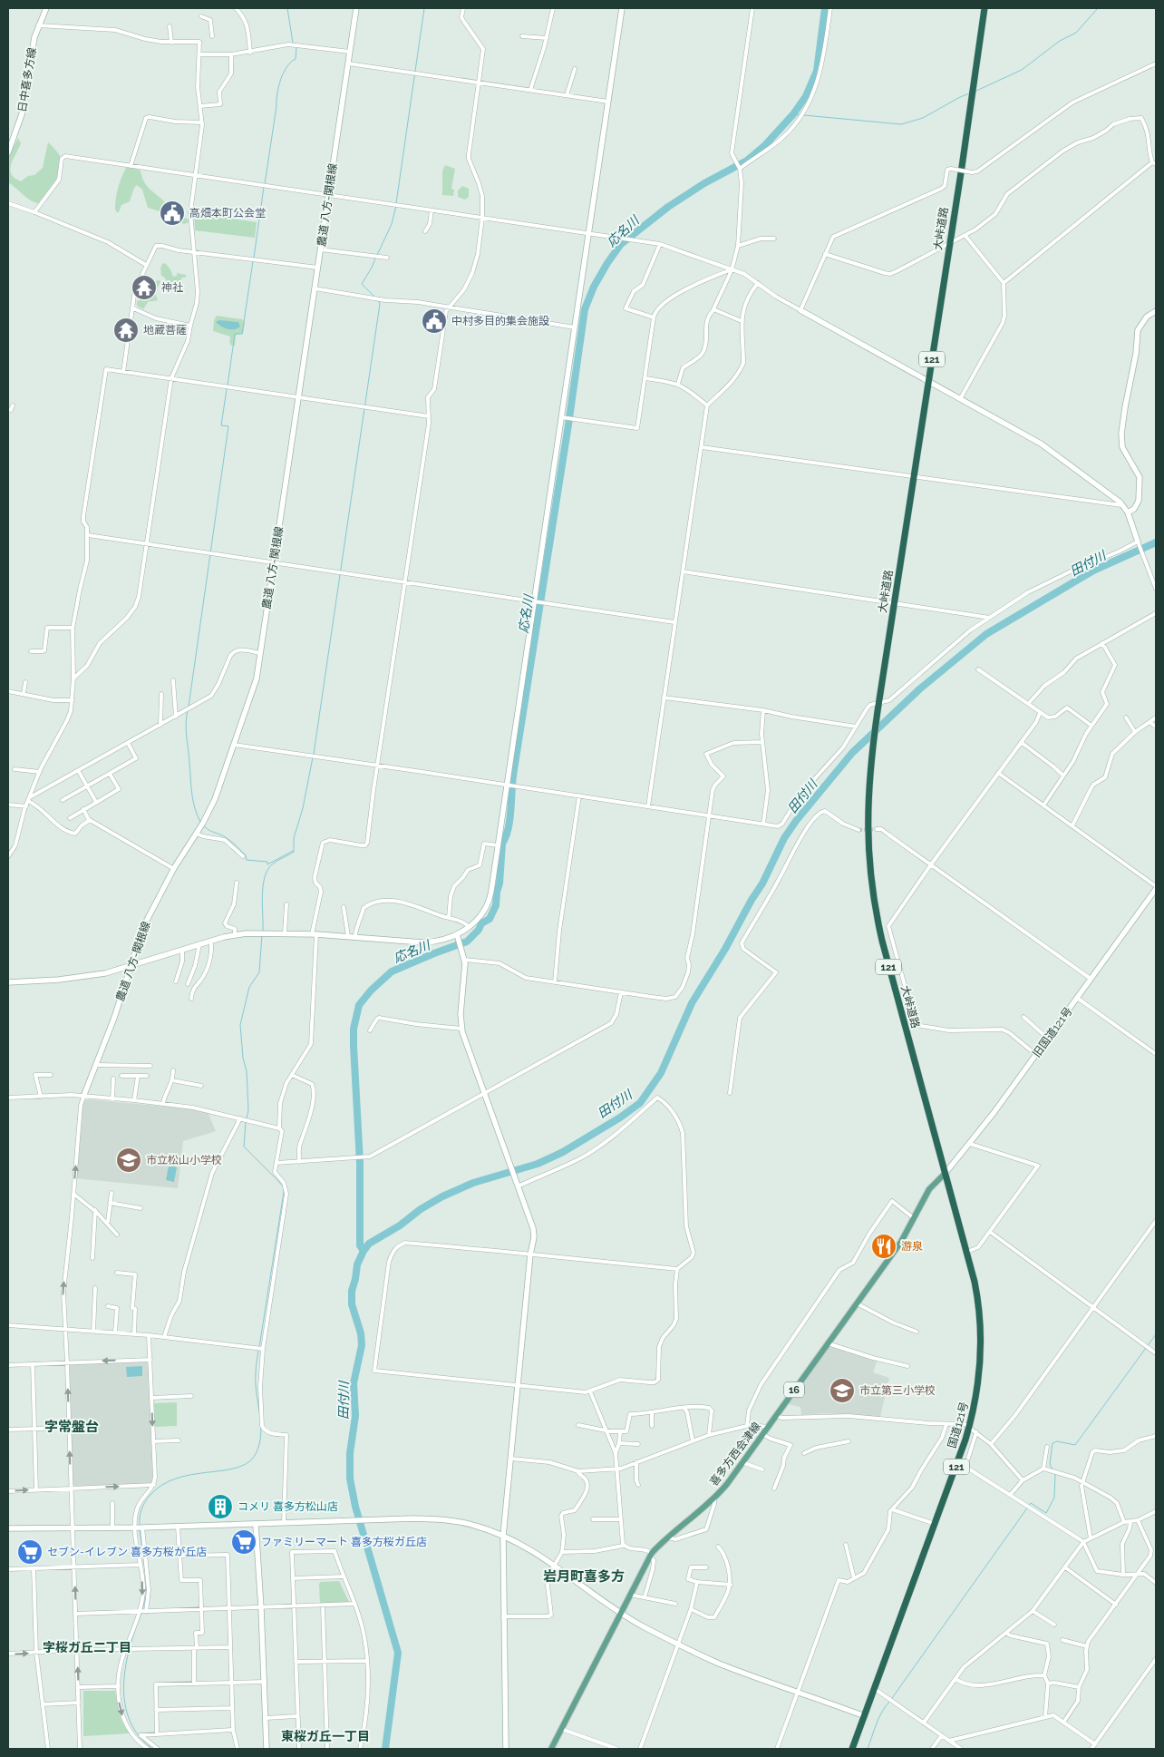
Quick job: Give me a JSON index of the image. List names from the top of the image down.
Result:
{
  "streets": {
    "highway": ["大峠道路", "121", "国道121号"],
    "main road": ["16", "喜多方西会津線"],
    "street": ["日中喜多方線", "農道 八方-関根線", "旧国道121号"]
  },
  "crossings": [
    ["大峠道路", "旧国道121号"],
    ["大峠道路", "国道121号"],
    ["大峠道路", "喜多方西会津線"],
    ["旧国道121号", "国道121号"],
    ["旧国道121号", "喜多方西会津線"],
    ["国道121号", "喜多方西会津線"]
  ],
  "districts": [
    "字常盤台",
    "岩月町喜多方",
    "字桜ガ丘二丁目",
    "東桜ガ丘一丁目"
  ],
  "water": ["応名川", "田付川"],
  "places": {
    "public building": ["高畑本町公会堂", "中村多目的集会施設"],
    "temple": ["神社", "地蔵菩薩"],
    "school or university": ["市立松山小学校", "市立第三小学校"],
    "restaurant": ["游泉"],
    "building": ["コメリ 喜多方松山店"],
    "supermarket": ["ファミリーマート 喜多方桜ガ丘店", "セブン-イレブン 喜多方桜が丘店"]
  }
}
